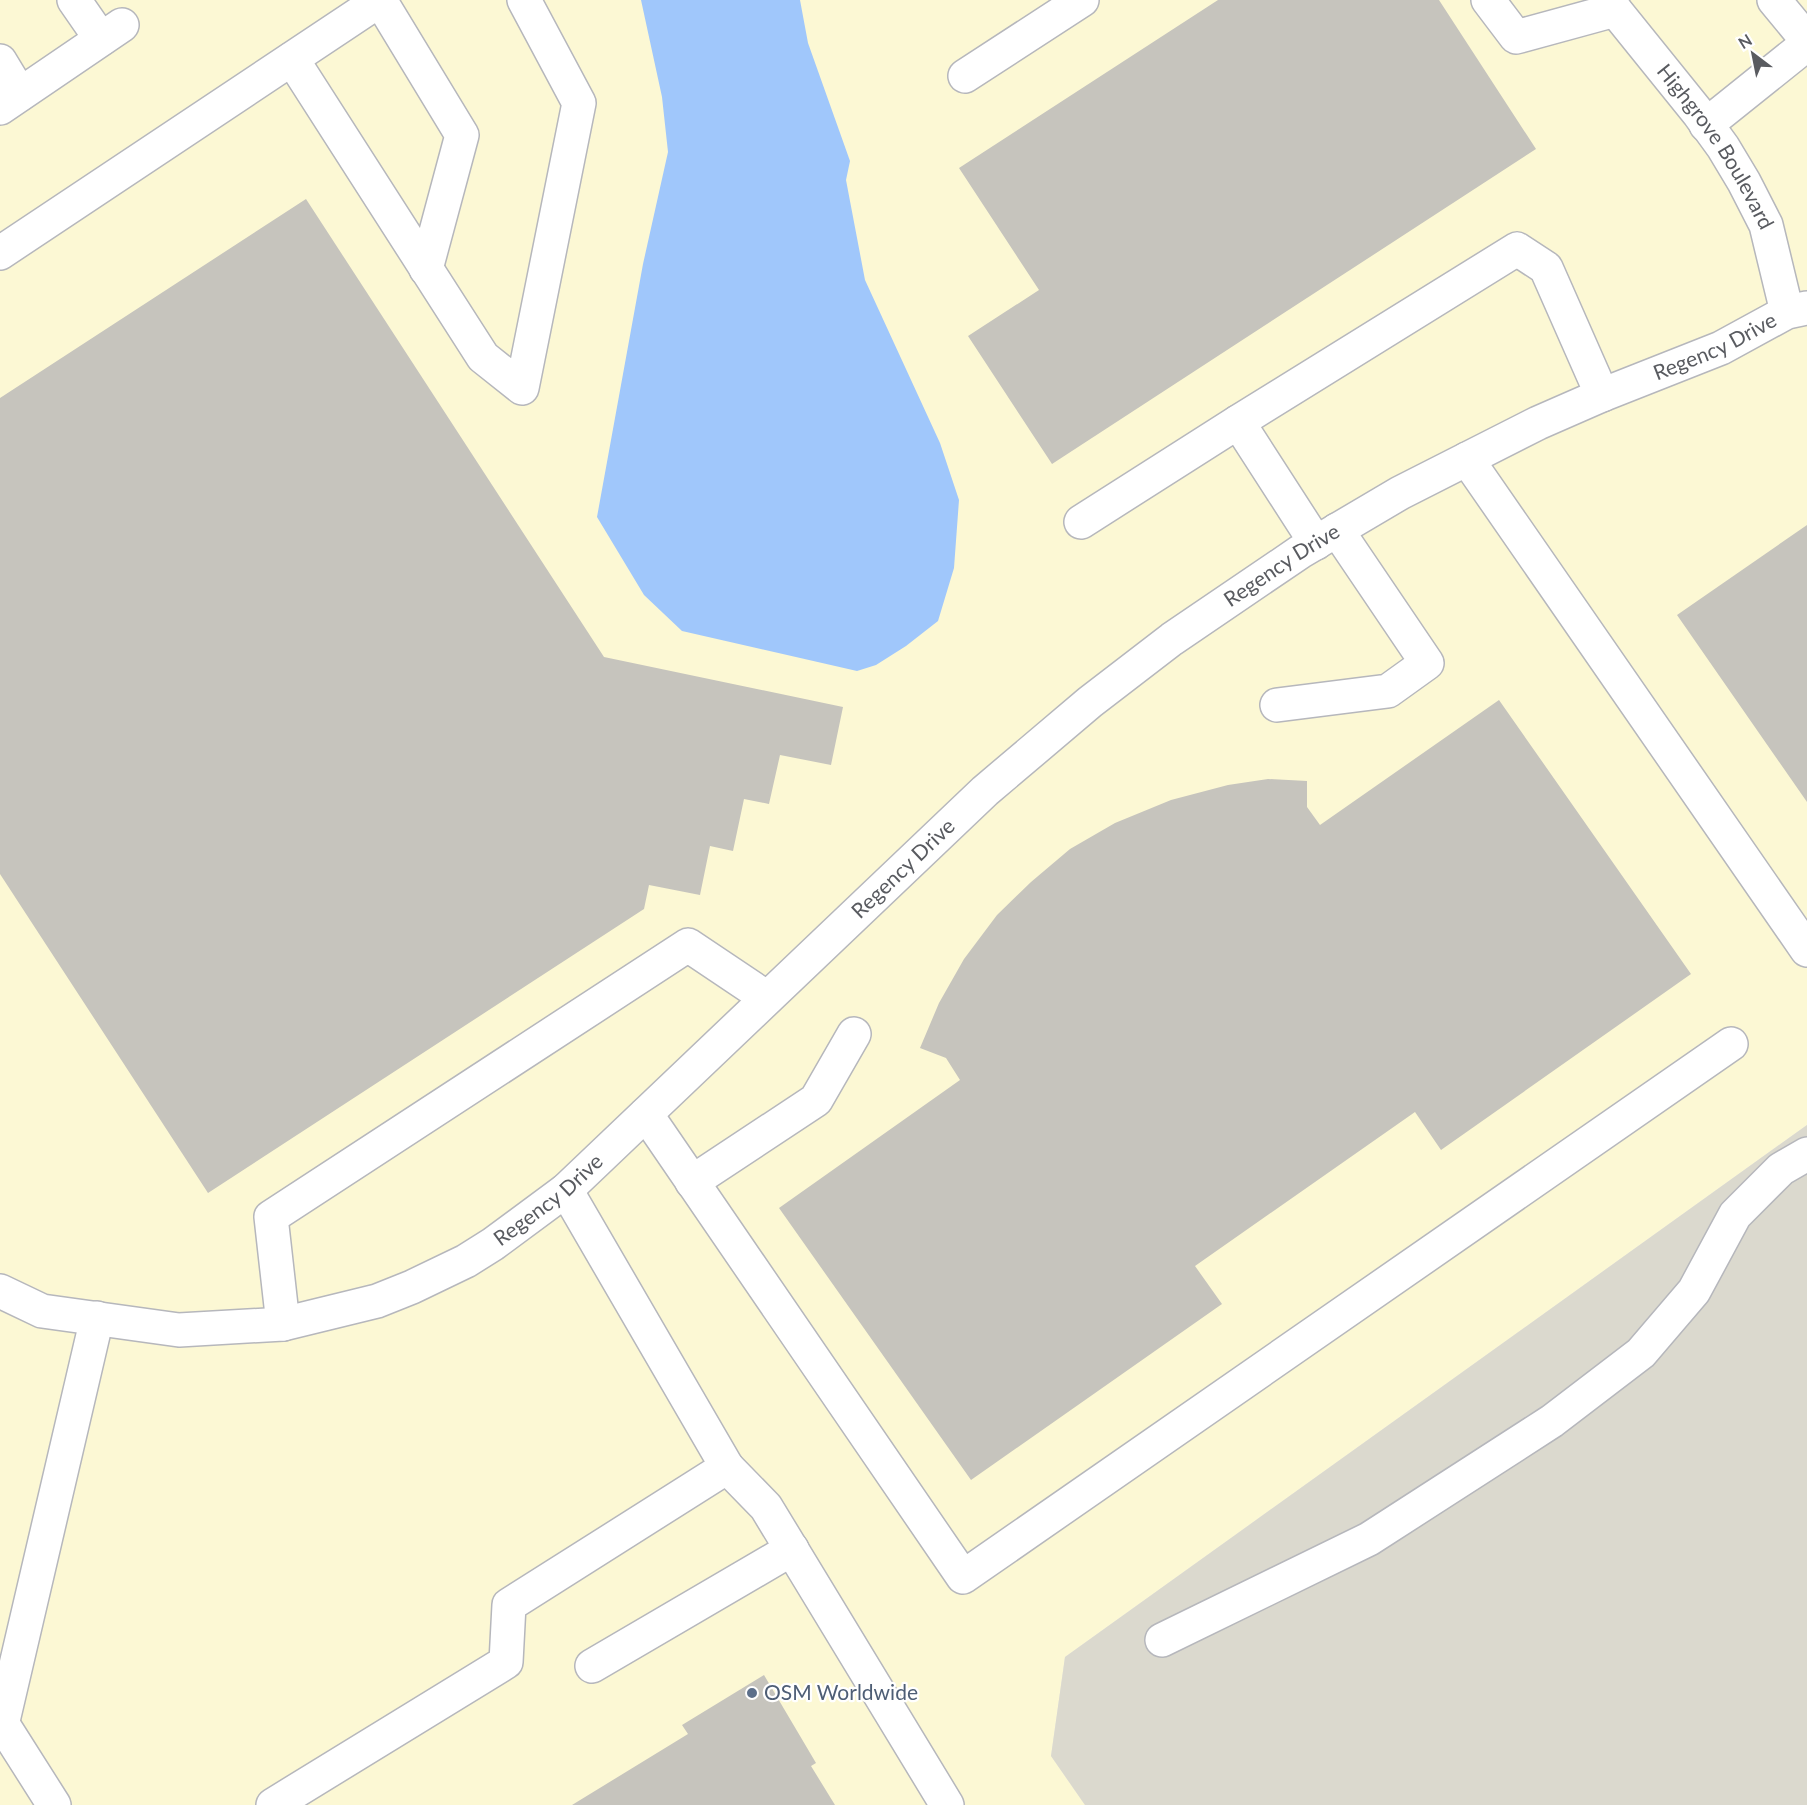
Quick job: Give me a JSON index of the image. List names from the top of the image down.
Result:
{
  "streets": {
    "street": ["Highgrove Boulevard", "Regency Drive"]
  },
  "crossings": [
    ["Highgrove Boulevard", "Regency Drive"]
  ],
  "places": ["OSM Worldwide"],
  "north": "top left"
}
